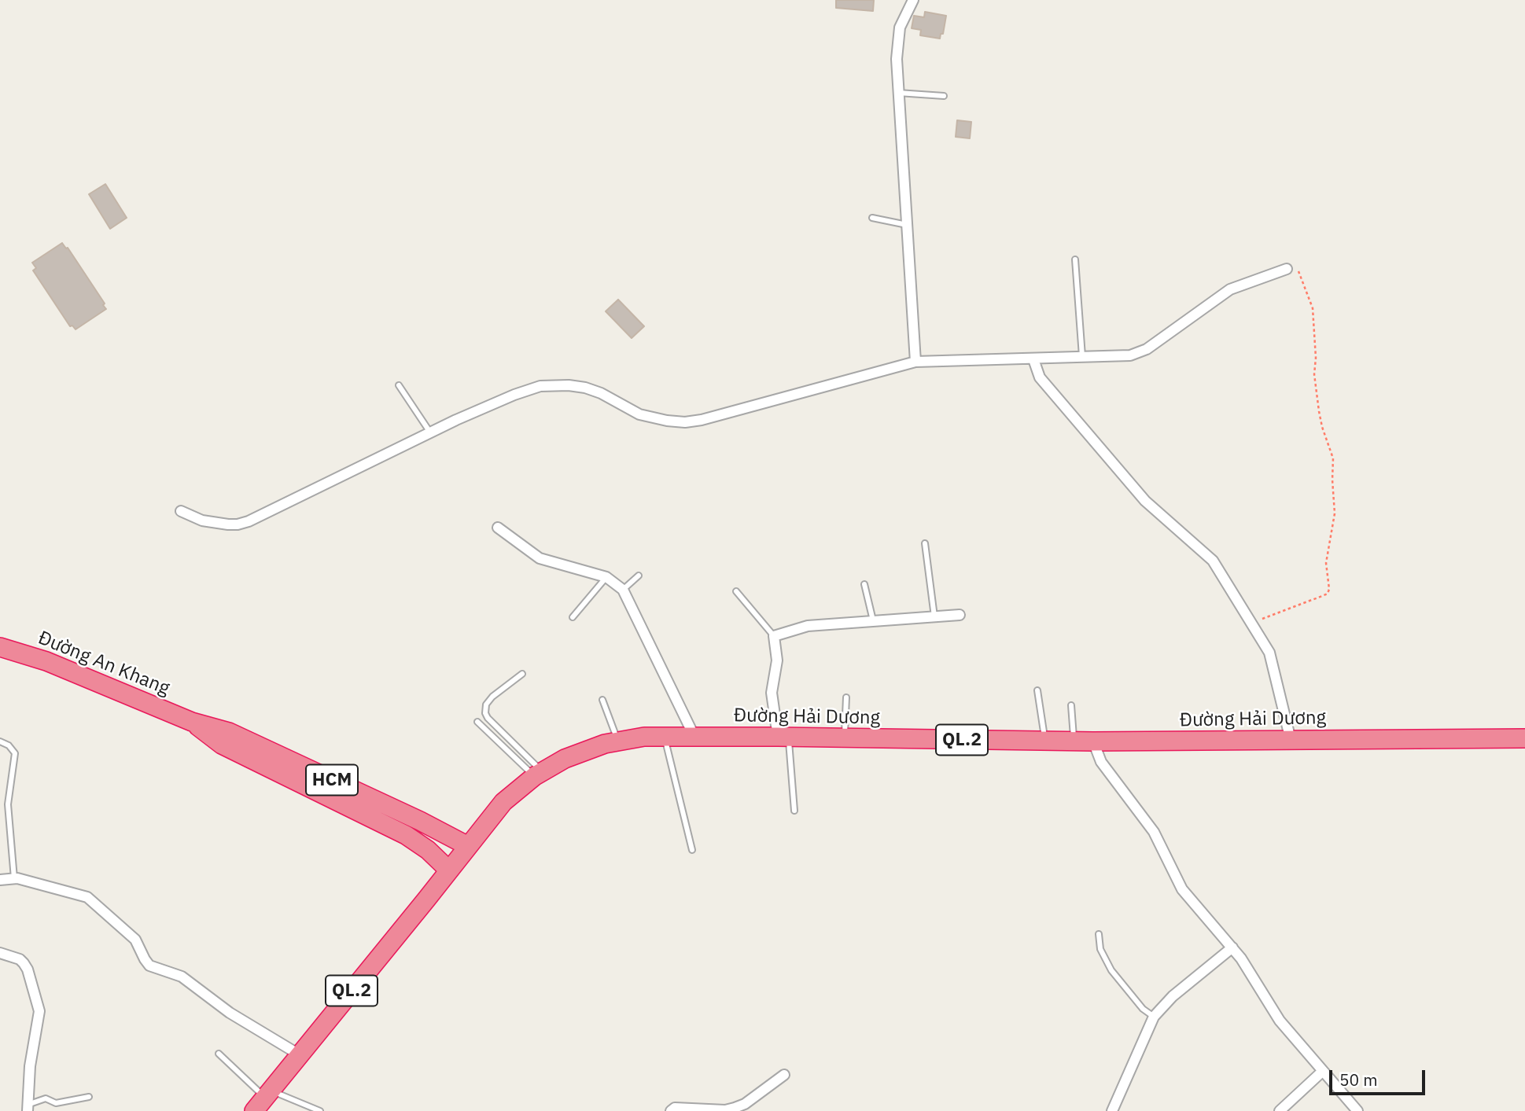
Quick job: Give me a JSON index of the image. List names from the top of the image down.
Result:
{
  "streets": {
    "highway": [
      "Đường An Khang",
      "Đường Hải Dương",
      "QL.2",
      "HCM"
    ]
  },
  "crossings": [
    ["Đường An Khang", "Đường Hải Dương"]
  ],
  "scale_bar": "50 m"
}
